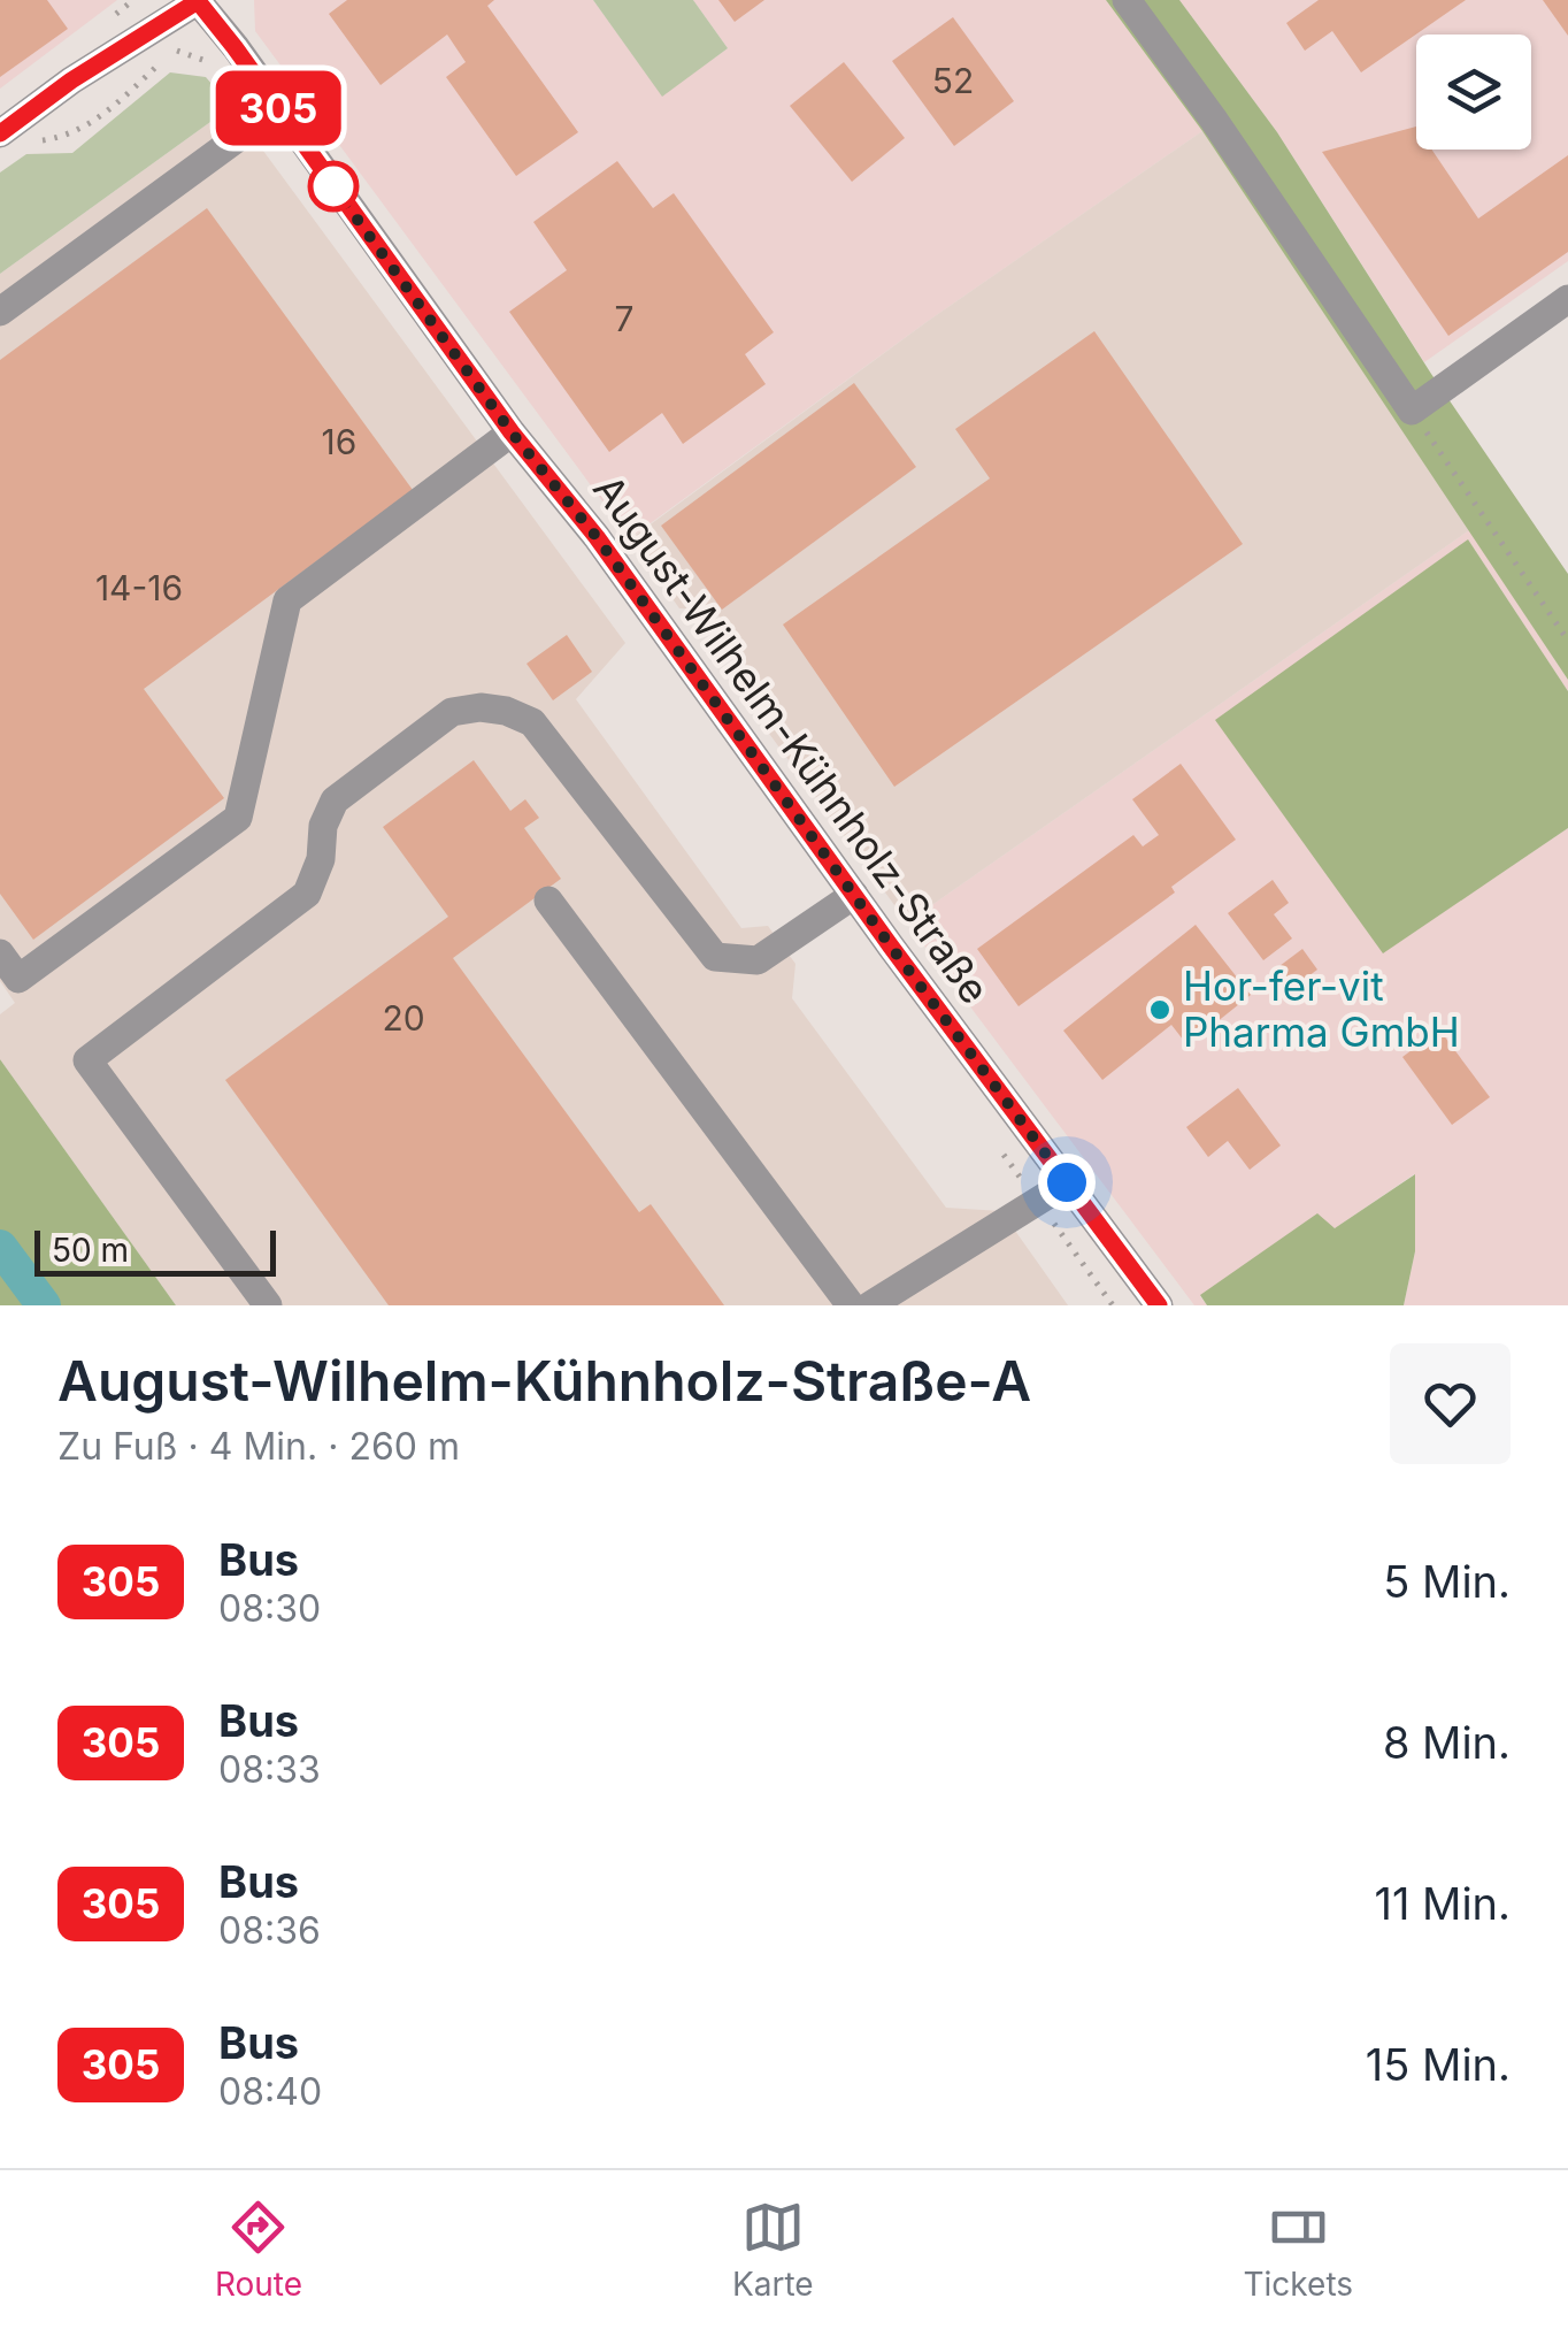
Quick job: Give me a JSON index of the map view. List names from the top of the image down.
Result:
{
  "streets": {
    "street": ["August-Wilhelm-Kühnholz-Straße"]
  },
  "places": ["Hor-fer-vit Pharma GmbH"],
  "lines": ["bus line 305"],
  "house_numbers": [
    "52",
    "7",
    "16",
    "14-16",
    "20"
  ],
  "scale_bar": "50 m",
  "page": {
    "on_map": "305",
    "scale": "50 m",
    "heading": ["August-Wilhelm-Kühnholz-Straße-A", "Zu Fuß · 4 Min. · 260 m"],
    "list": [
      {
        "mark": "305",
        "name": "Bus",
        "note": "08:30",
        "value": "5 Min."
      },
      {
        "mark": "305",
        "name": "Bus",
        "note": "08:33",
        "value": "8 Min."
      },
      {
        "mark": "305",
        "name": "Bus",
        "note": "08:36",
        "value": "11 Min."
      },
      {
        "mark": "305",
        "name": "Bus",
        "note": "08:40",
        "value": "15 Min."
      }
    ],
    "tabs": ["Route", "Karte", "Tickets"]
  }
}
